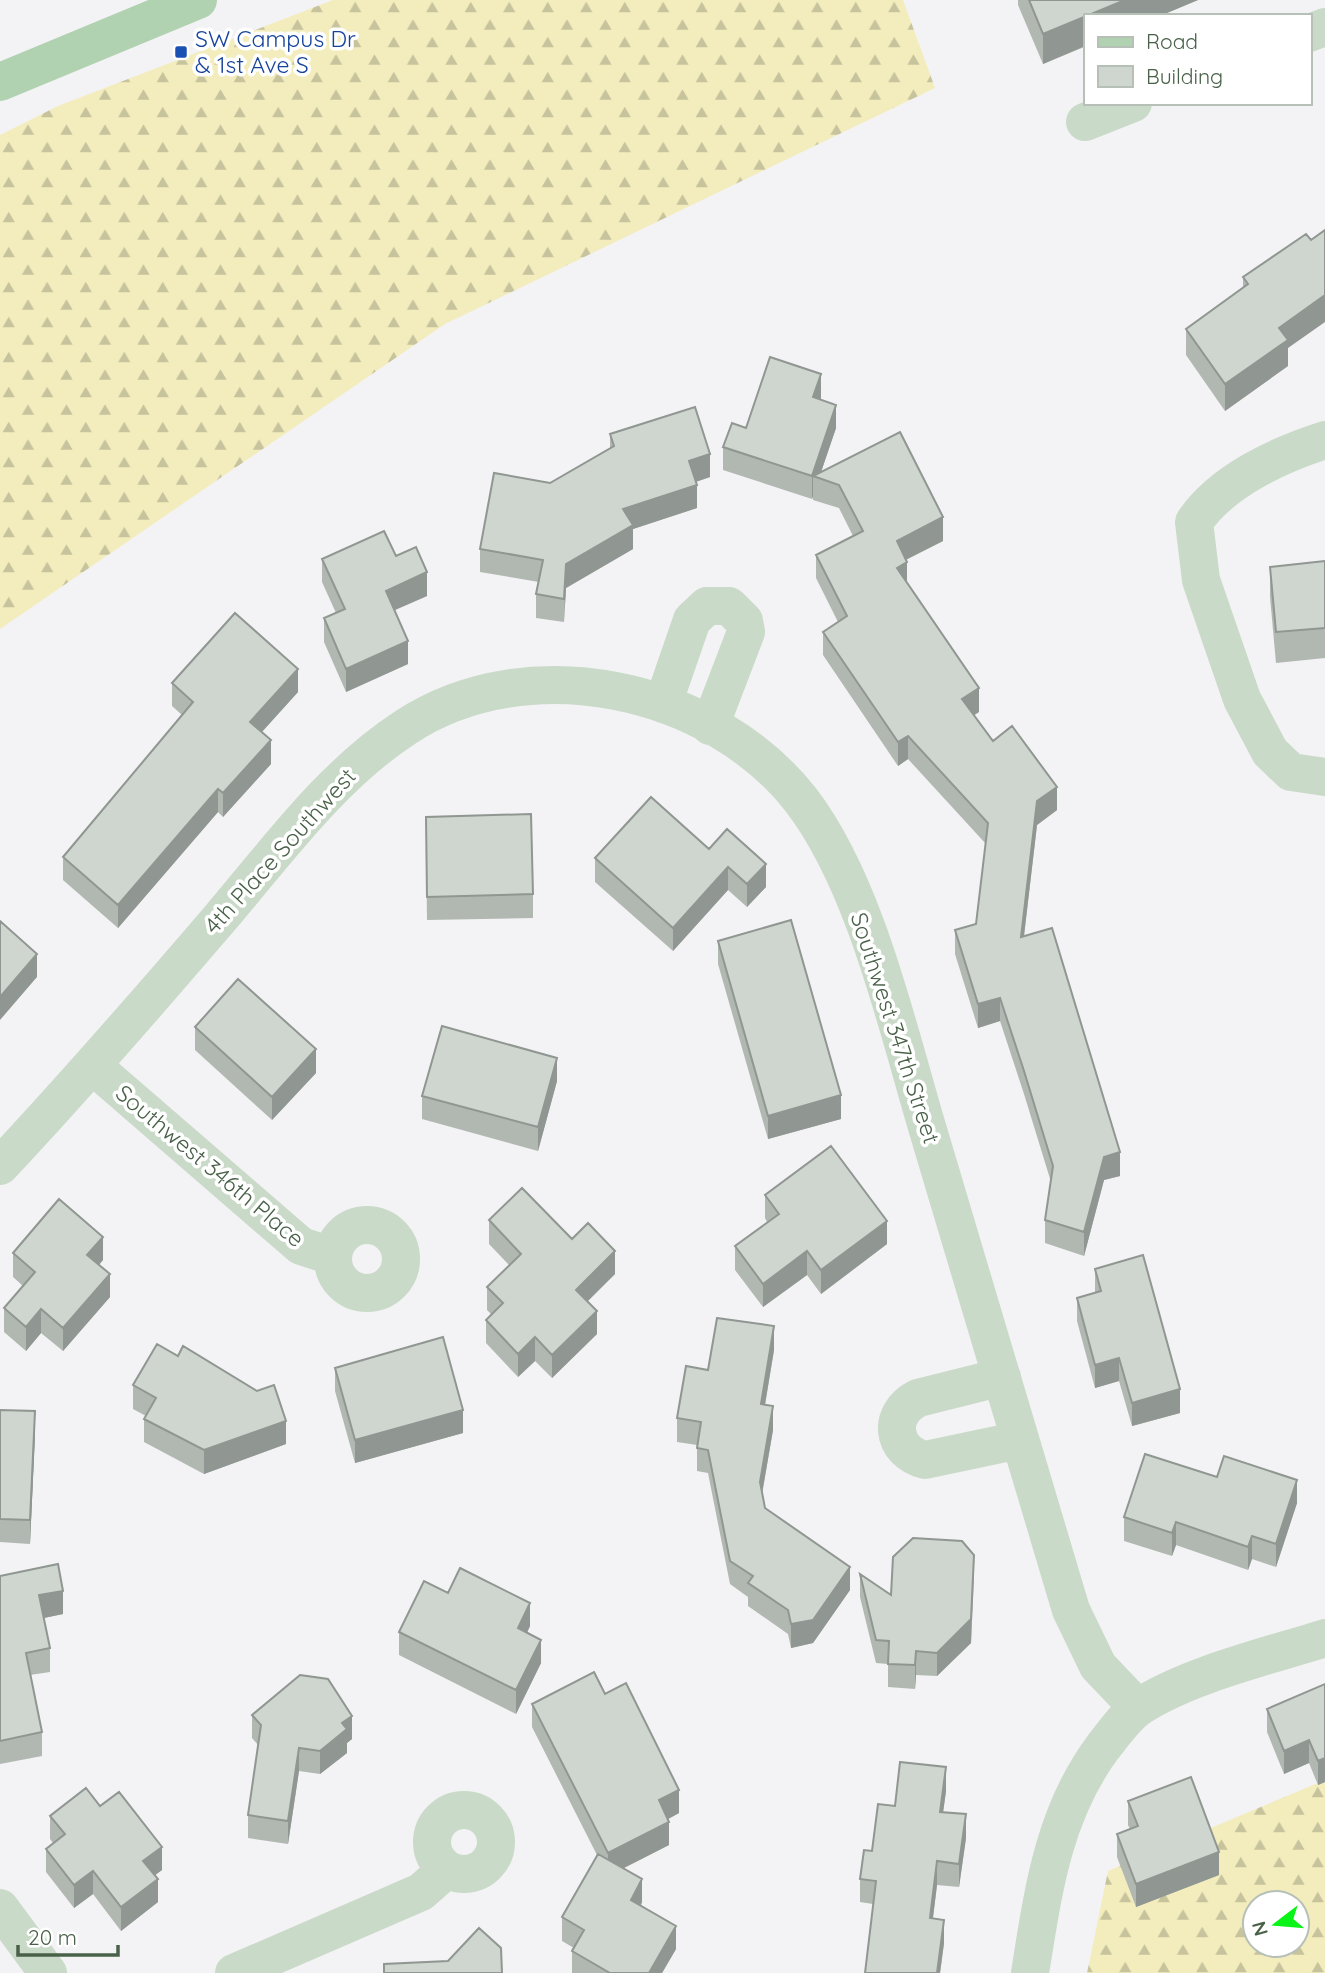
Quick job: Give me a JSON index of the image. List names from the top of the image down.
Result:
{
  "streets": {
    "street": ["4th Place Southwest", "Southwest 347th Street", "Southwest 346th Place"]
  },
  "crossings": [
    ["4th Place Southwest", "Southwest 347th Street"],
    ["4th Place Southwest", "Southwest 346th Place"]
  ],
  "places": {
    "transit": ["SW Campus Dr & 1st Ave S"]
  },
  "legend": ["Road", "Building"],
  "scale_bar": "20 m",
  "north": "left"
}
